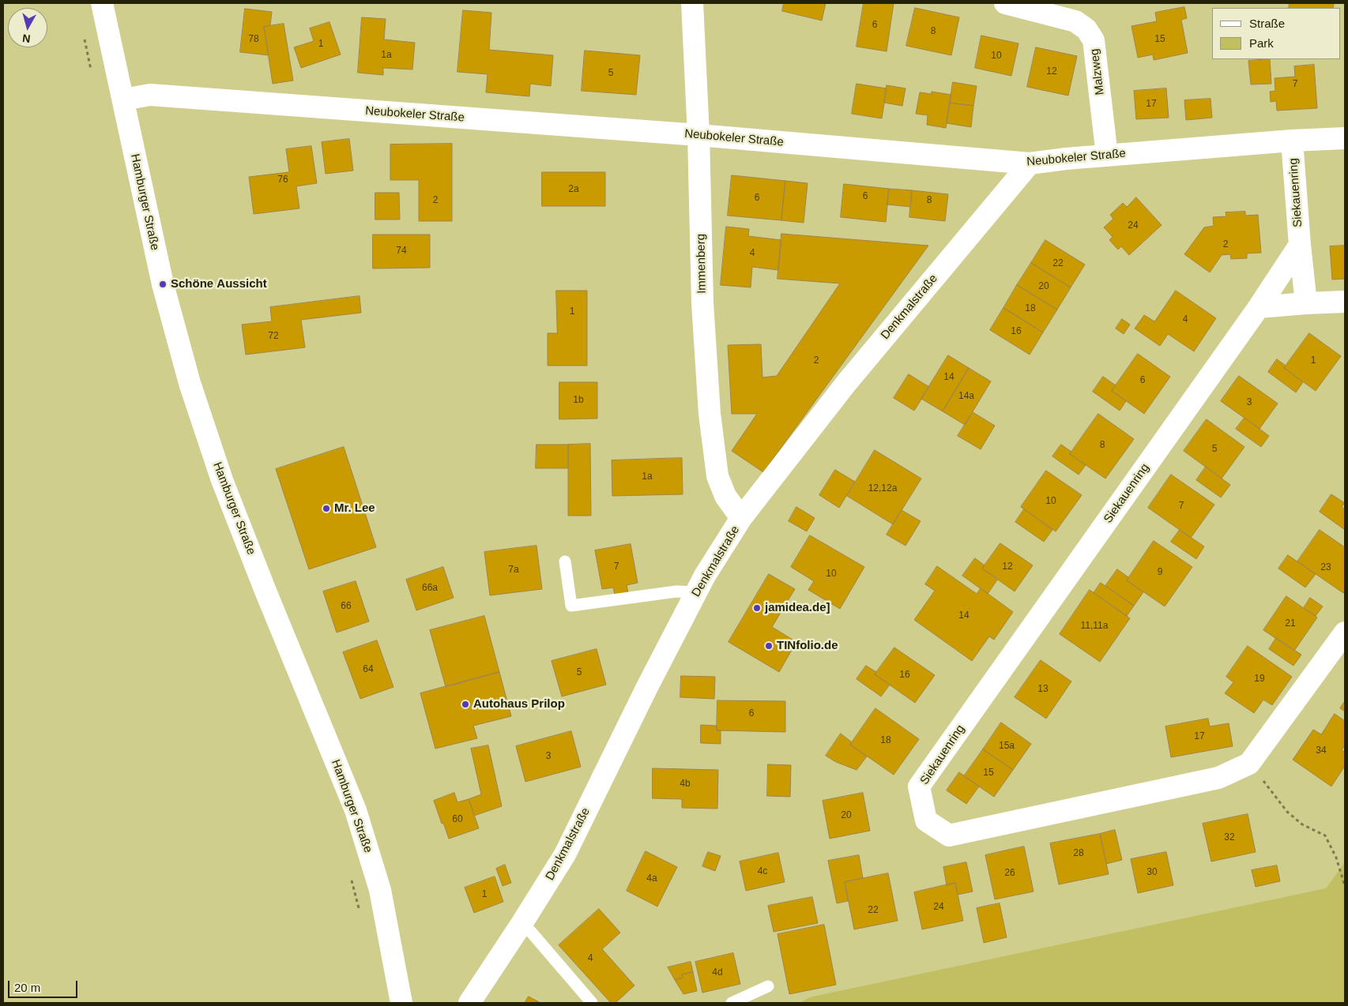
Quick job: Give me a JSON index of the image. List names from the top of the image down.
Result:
{
  "streets": {
    "street": [
      "Malzweg",
      "Neubokeler Straße",
      "Siekauenring",
      "Hamburger Straße",
      "Immenberg",
      "Denkmalstraße"
    ]
  },
  "crossings": [
    ["Malzweg", "Neubokeler Straße"],
    ["Neubokeler Straße", "Siekauenring"],
    ["Neubokeler Straße", "Hamburger Straße"],
    ["Neubokeler Straße", "Immenberg"],
    ["Neubokeler Straße", "Denkmalstraße"],
    ["Immenberg", "Denkmalstraße"]
  ],
  "places": [
    "Schöne Aussicht",
    "Mr. Lee",
    "jamidea.de]",
    "TINfolio.de",
    "Autohaus Prilop"
  ],
  "house_numbers": [
    "6",
    "8",
    "78",
    "15",
    "1",
    "1a",
    "10",
    "12",
    "5",
    "7",
    "17",
    "76",
    "2a",
    "6",
    "6",
    "2",
    "8",
    "24",
    "2",
    "74",
    "4",
    "22",
    "20",
    "18",
    "1",
    "4",
    "16",
    "72",
    "2",
    "1",
    "14",
    "6",
    "14a",
    "1b",
    "3",
    "8",
    "5",
    "1a",
    "12,12a",
    "10",
    "7",
    "7",
    "12",
    "23",
    "7a",
    "9",
    "10",
    "66a",
    "66",
    "14",
    "21",
    "11,11a",
    "64",
    "5",
    "16",
    "19",
    "13",
    "6",
    "17",
    "18",
    "15a",
    "34",
    "3",
    "15",
    "4b",
    "20",
    "60",
    "32",
    "28",
    "4c",
    "30",
    "26",
    "4a",
    "1",
    "24",
    "22",
    "4",
    "4d"
  ],
  "legend": ["Straße", "Park"],
  "scale_bar": "20 m",
  "north": "bottom"
}
